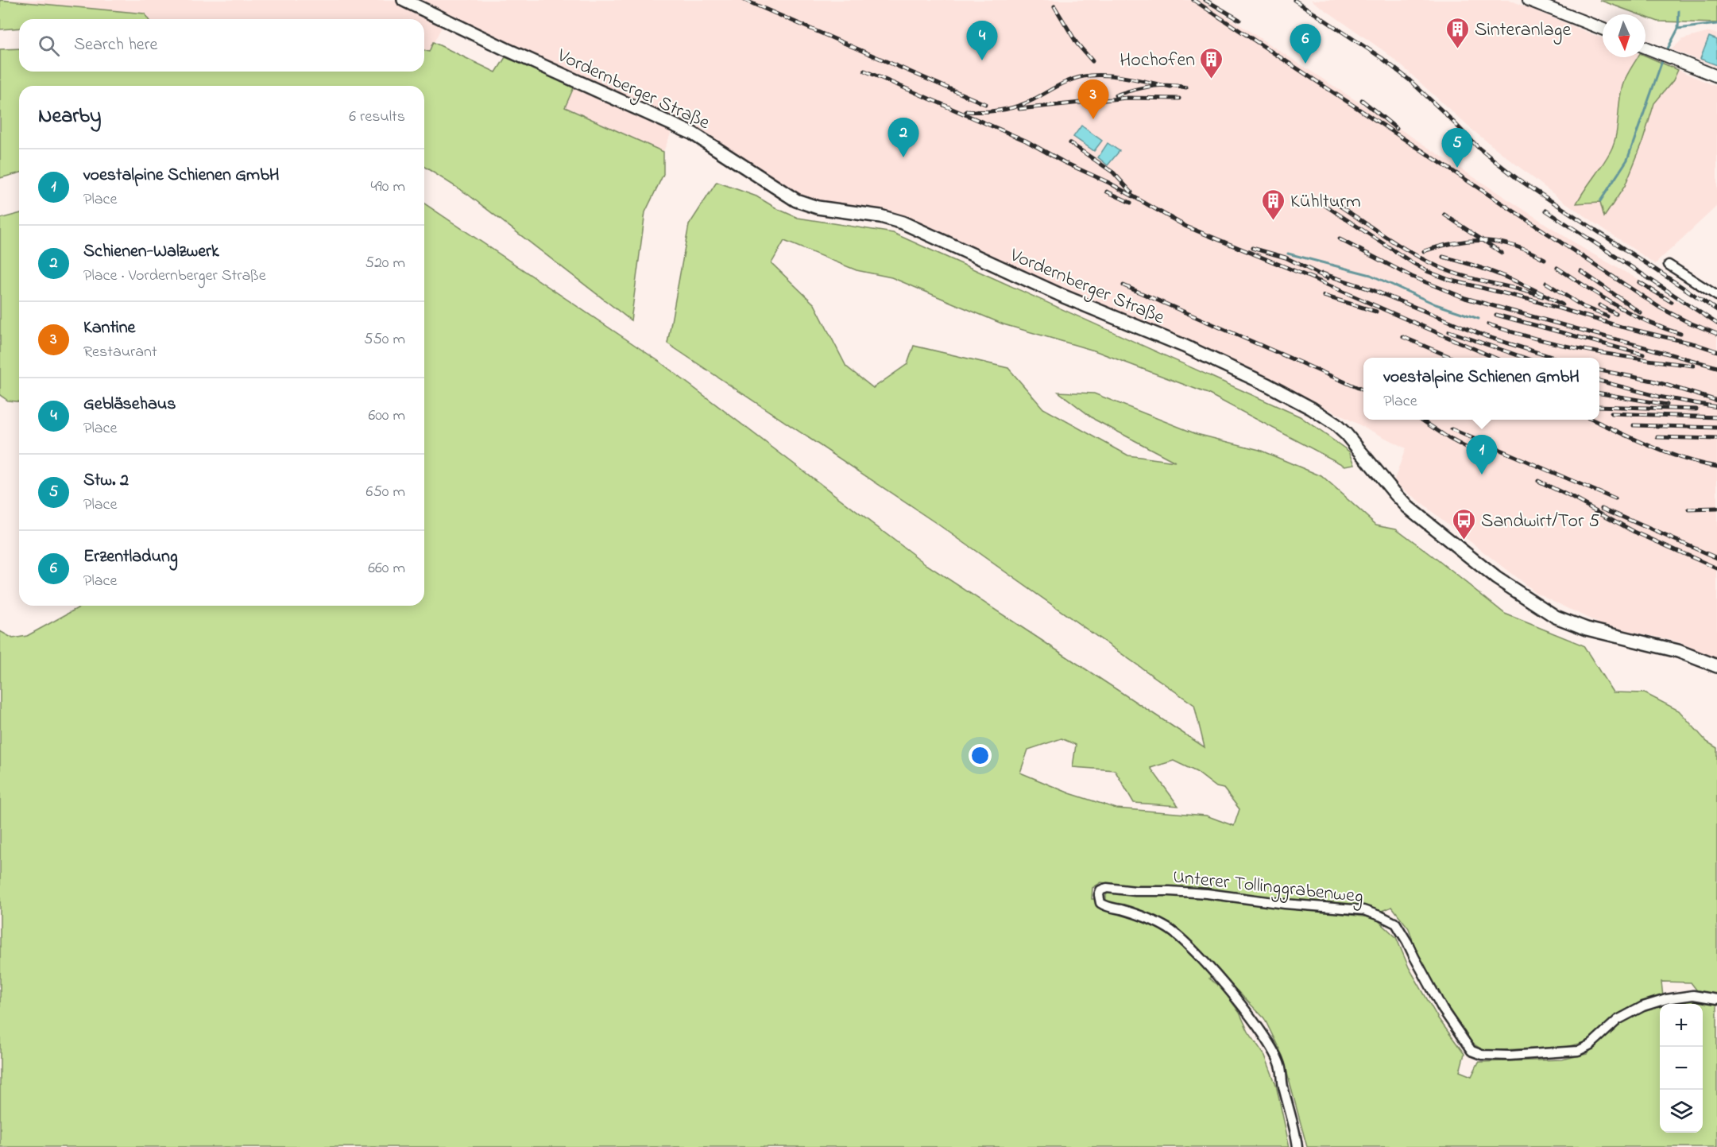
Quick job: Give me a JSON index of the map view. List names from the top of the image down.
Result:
{
  "streets": {
    "main road": ["Vordernberger Straße"],
    "street": ["Unterer Tollinggrabenweg"]
  },
  "places": {
    "building": ["Sinteranlage", "Hochofen", "Kühlturm"],
    "bus stop": ["Sandwirt/Tor 5"]
  },
  "north": "bottom",
  "page": {
    "search": "Search here",
    "pins": [
      "4",
      "6",
      "3",
      "2",
      "5",
      "1"
    ],
    "heading": ["Nearby", "6 results"],
    "list": [
      {
        "mark": "1",
        "name": "voestalpine Schienen GmbH",
        "note": "Place",
        "value": "490 m"
      },
      {
        "mark": "2",
        "name": "Schienen-Walzwerk",
        "note": "Place · Vordernberger Straße",
        "value": "520 m"
      },
      {
        "mark": "3",
        "name": "Kantine",
        "note": "Restaurant",
        "value": "550 m"
      },
      {
        "mark": "4",
        "name": "Gebläsehaus",
        "note": "Place",
        "value": "600 m"
      },
      {
        "mark": "5",
        "name": "Stw. 2",
        "note": "Place",
        "value": "650 m"
      },
      {
        "mark": "6",
        "name": "Erzentladung",
        "note": "Place",
        "value": "660 m"
      }
    ],
    "popup": ["voestalpine Schienen GmbH", "Place"],
    "map_buttons": ["+", "−"]
  }
}
